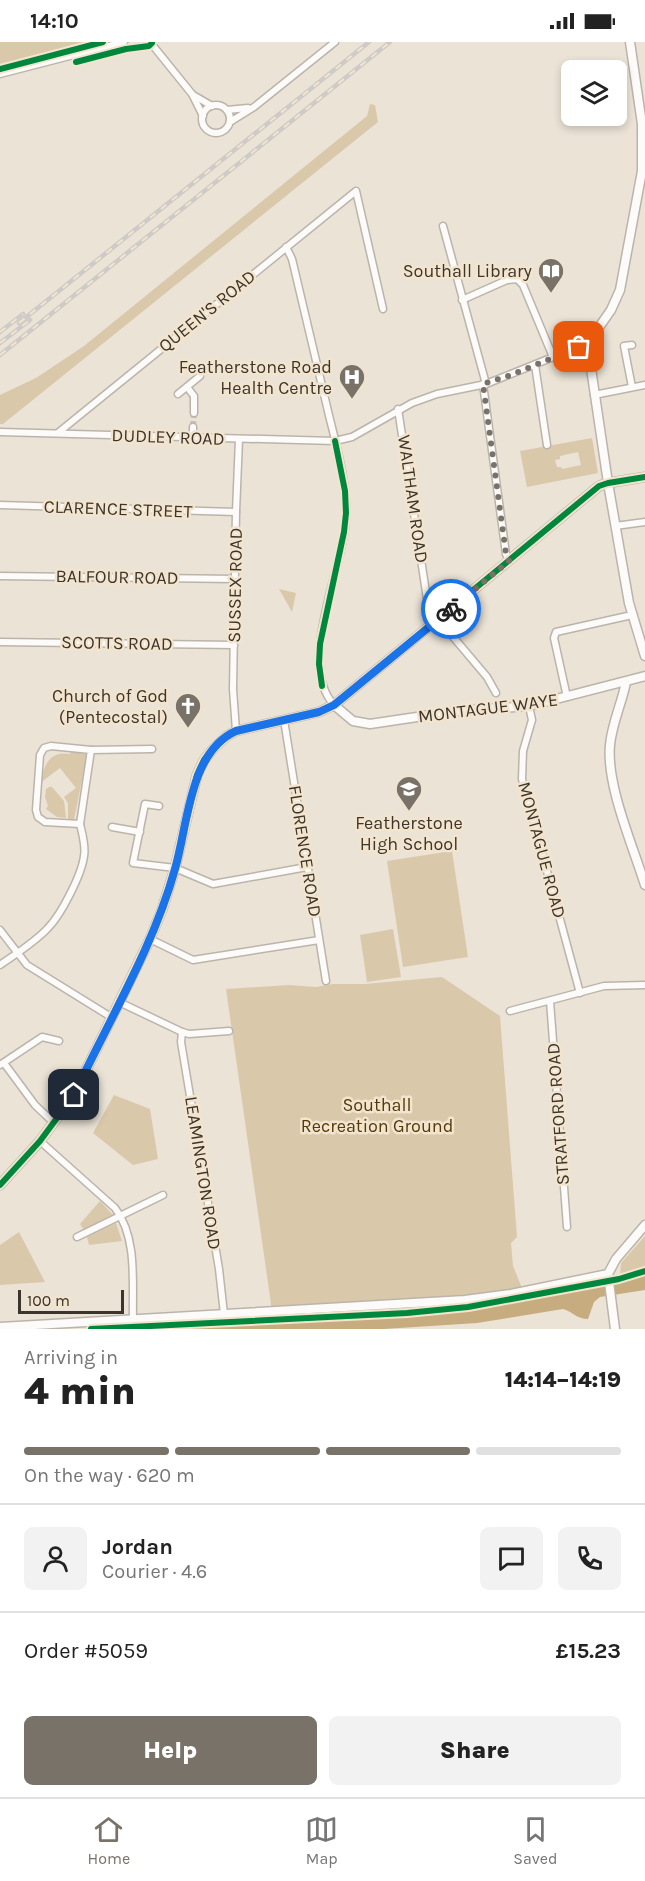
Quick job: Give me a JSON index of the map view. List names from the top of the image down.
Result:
{
  "streets": {
    "street": [
      "QUEEN'S ROAD",
      "DUDLEY ROAD",
      "WALTHAM ROAD",
      "CLARENCE STREET",
      "BALFOUR ROAD",
      "SUSSEX ROAD",
      "SCOTTS ROAD",
      "MONTAGUE WAYE",
      "MONTAGUE ROAD",
      "FLORENCE ROAD",
      "STRATFORD ROAD",
      "LEAMINGTON ROAD"
    ]
  },
  "crossings": [
    ["QUEEN'S ROAD", "DUDLEY ROAD"],
    ["DUDLEY ROAD", "SUSSEX ROAD"],
    ["CLARENCE STREET", "SUSSEX ROAD"],
    ["BALFOUR ROAD", "SUSSEX ROAD"],
    ["SUSSEX ROAD", "SCOTTS ROAD"],
    ["MONTAGUE WAYE", "MONTAGUE ROAD"]
  ],
  "parks": ["Southall Recreation Ground"],
  "places": {
    "library": ["Southall Library"],
    "hospital": ["Featherstone Road Health Centre"],
    "church": ["Church of God (Pentecostal)"],
    "school or university": ["Featherstone High School"]
  },
  "scale_bar": "100 m",
  "page": {
    "status": "14:10",
    "scale": "100 m",
    "heading": ["4 min", "Arriving in", "14:14–14:19"],
    "panel": [
      "Jordan",
      "Courier · 4.6",
      "Order #5059",
      "£15.23"
    ],
    "bar": "On the way · 620 m",
    "buttons": ["Help", "Share"],
    "tabs": ["Home", "Map", "Saved"]
  }
}
